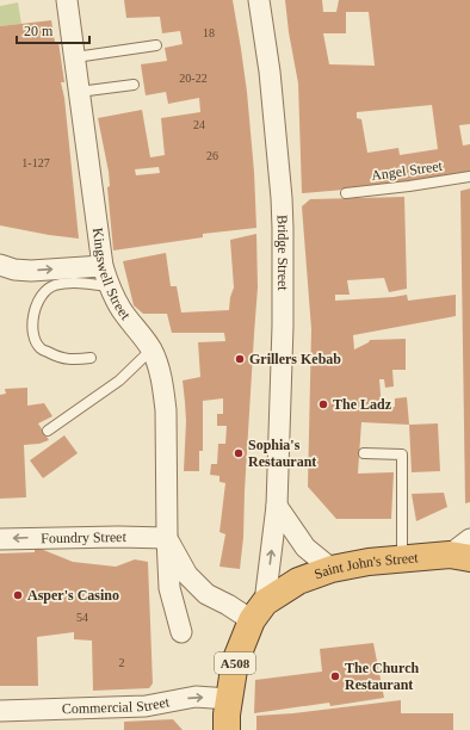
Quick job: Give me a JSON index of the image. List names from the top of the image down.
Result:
{
  "streets": {
    "highway": ["Bridge Street", "Saint John's Street", "A508"],
    "street": ["Kingswell Street", "Foundry Street", "Commercial Street"],
    "lane": ["Angel Street"]
  },
  "crossings": [
    ["Bridge Street", "Kingswell Street"],
    ["Bridge Street", "Saint John's Street"],
    ["Bridge Street", "Commercial Street"],
    ["Kingswell Street", "Foundry Street"],
    ["Kingswell Street", "Saint John's Street"]
  ],
  "one_way": ["Foundry Street", "Commercial Street"],
  "places": [
    "Grillers Kebab",
    "The Ladz",
    "Sophia's Restaurant",
    "Asper's Casino",
    "The Church Restaurant"
  ],
  "house_numbers": [
    "18",
    "20-22",
    "24",
    "26",
    "1-127",
    "54",
    "2"
  ],
  "scale_bar": "20 m"
}
